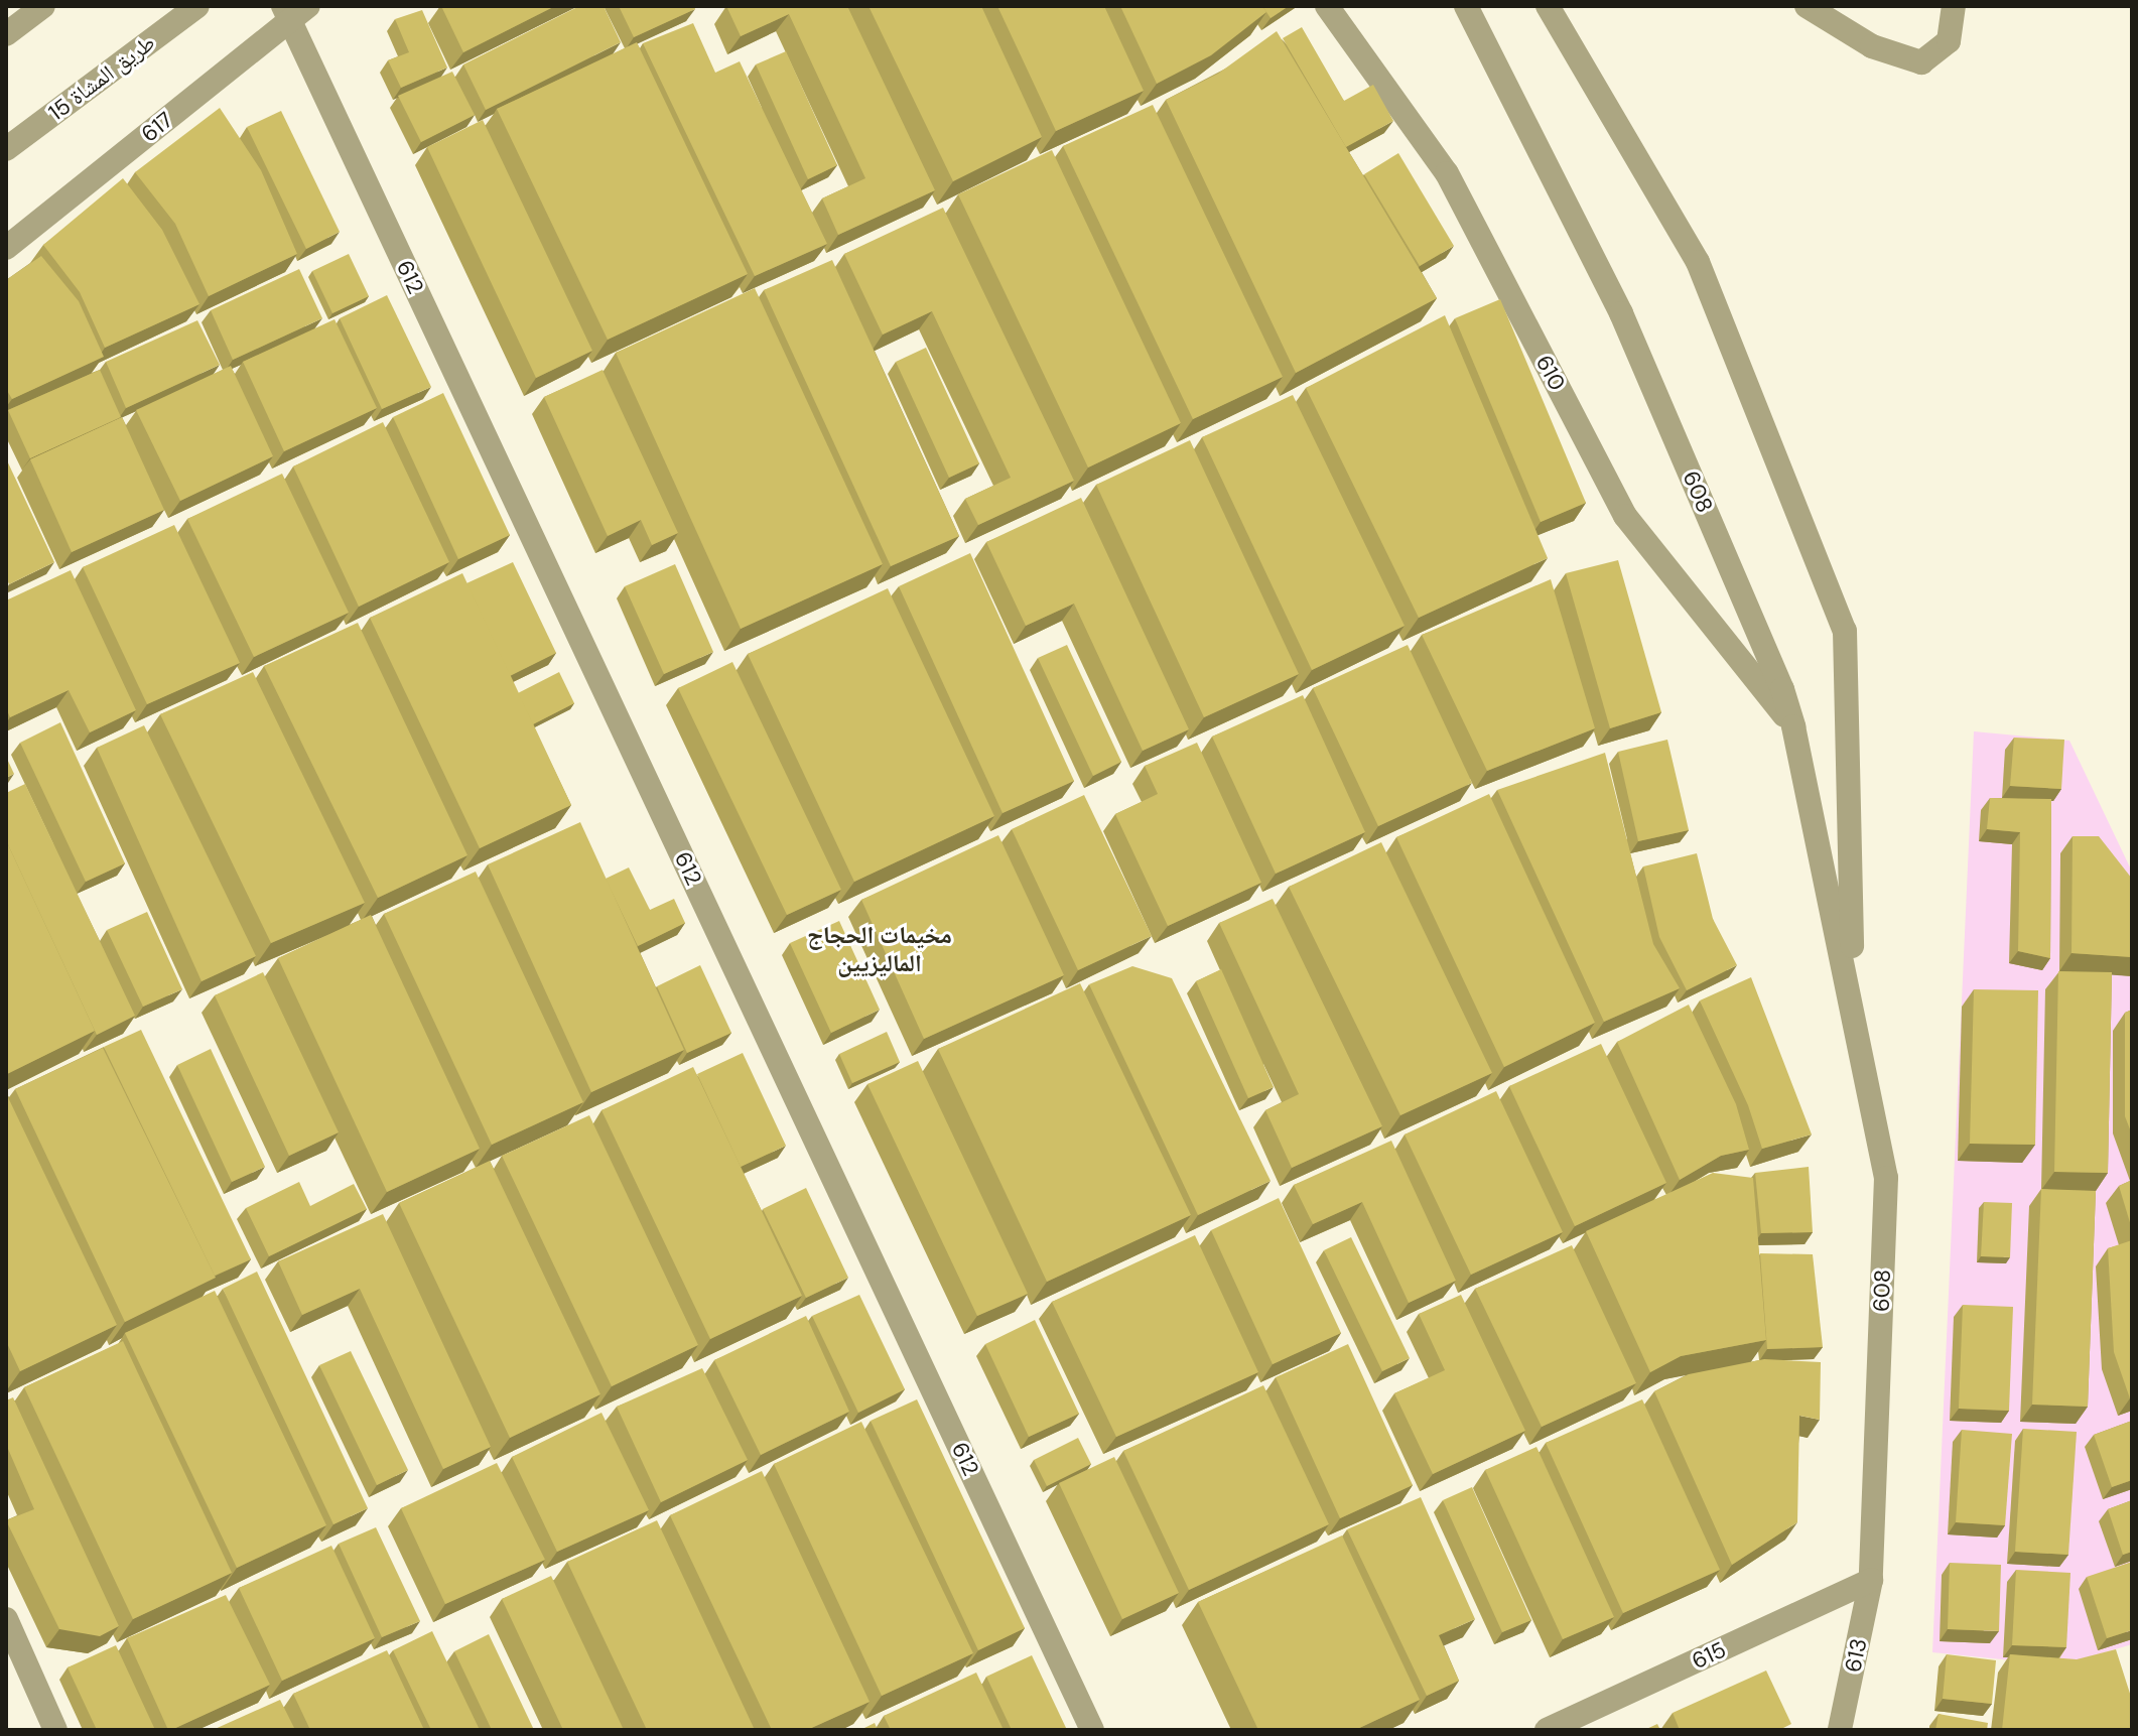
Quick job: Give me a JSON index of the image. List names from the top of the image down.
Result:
{
  "streets": {
    "street": [
      "طريق المشاة 15",
      "617",
      "612",
      "610",
      "608",
      "615",
      "613"
    ]
  },
  "crossings": [
    ["617", "612"],
    ["610", "608"],
    ["608", "615"],
    ["608", "613"],
    ["615", "613"]
  ],
  "districts": ["مخيمات الحجاج الماليزيين"]
}
